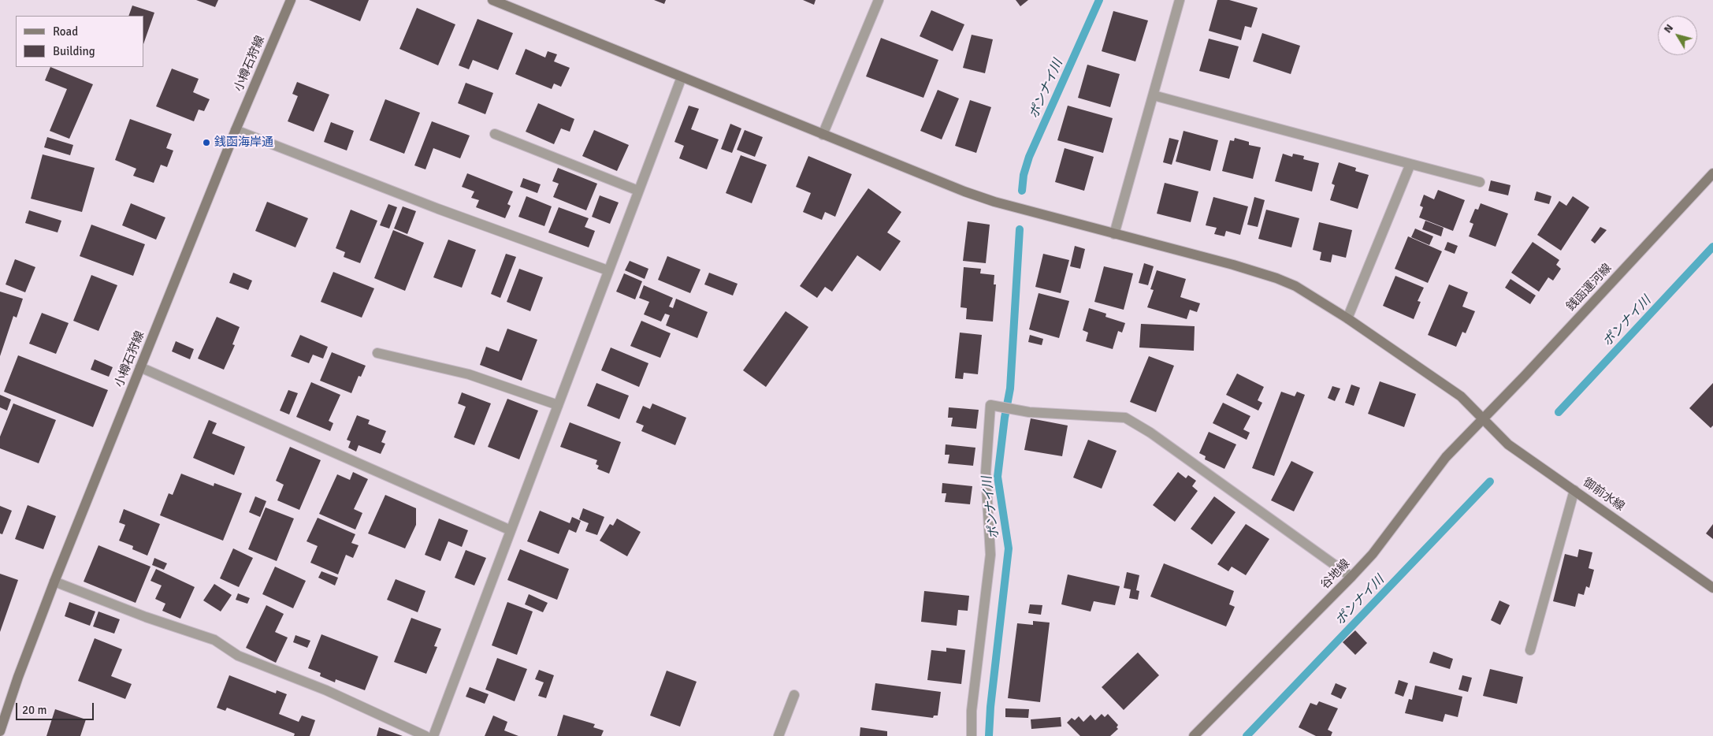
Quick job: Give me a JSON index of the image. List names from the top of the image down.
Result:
{
  "streets": {
    "street": [
      "小樽石狩線",
      "銭函運河線",
      "御前水線",
      "谷地線"
    ]
  },
  "crossings": [
    ["銭函運河線", "御前水線"],
    ["銭函運河線", "谷地線"],
    ["御前水線", "谷地線"]
  ],
  "water": ["ポンナイ川"],
  "places": ["銭函海岸通"],
  "legend": ["Road", "Building"],
  "scale_bar": "20 m",
  "north": "top left"
}
